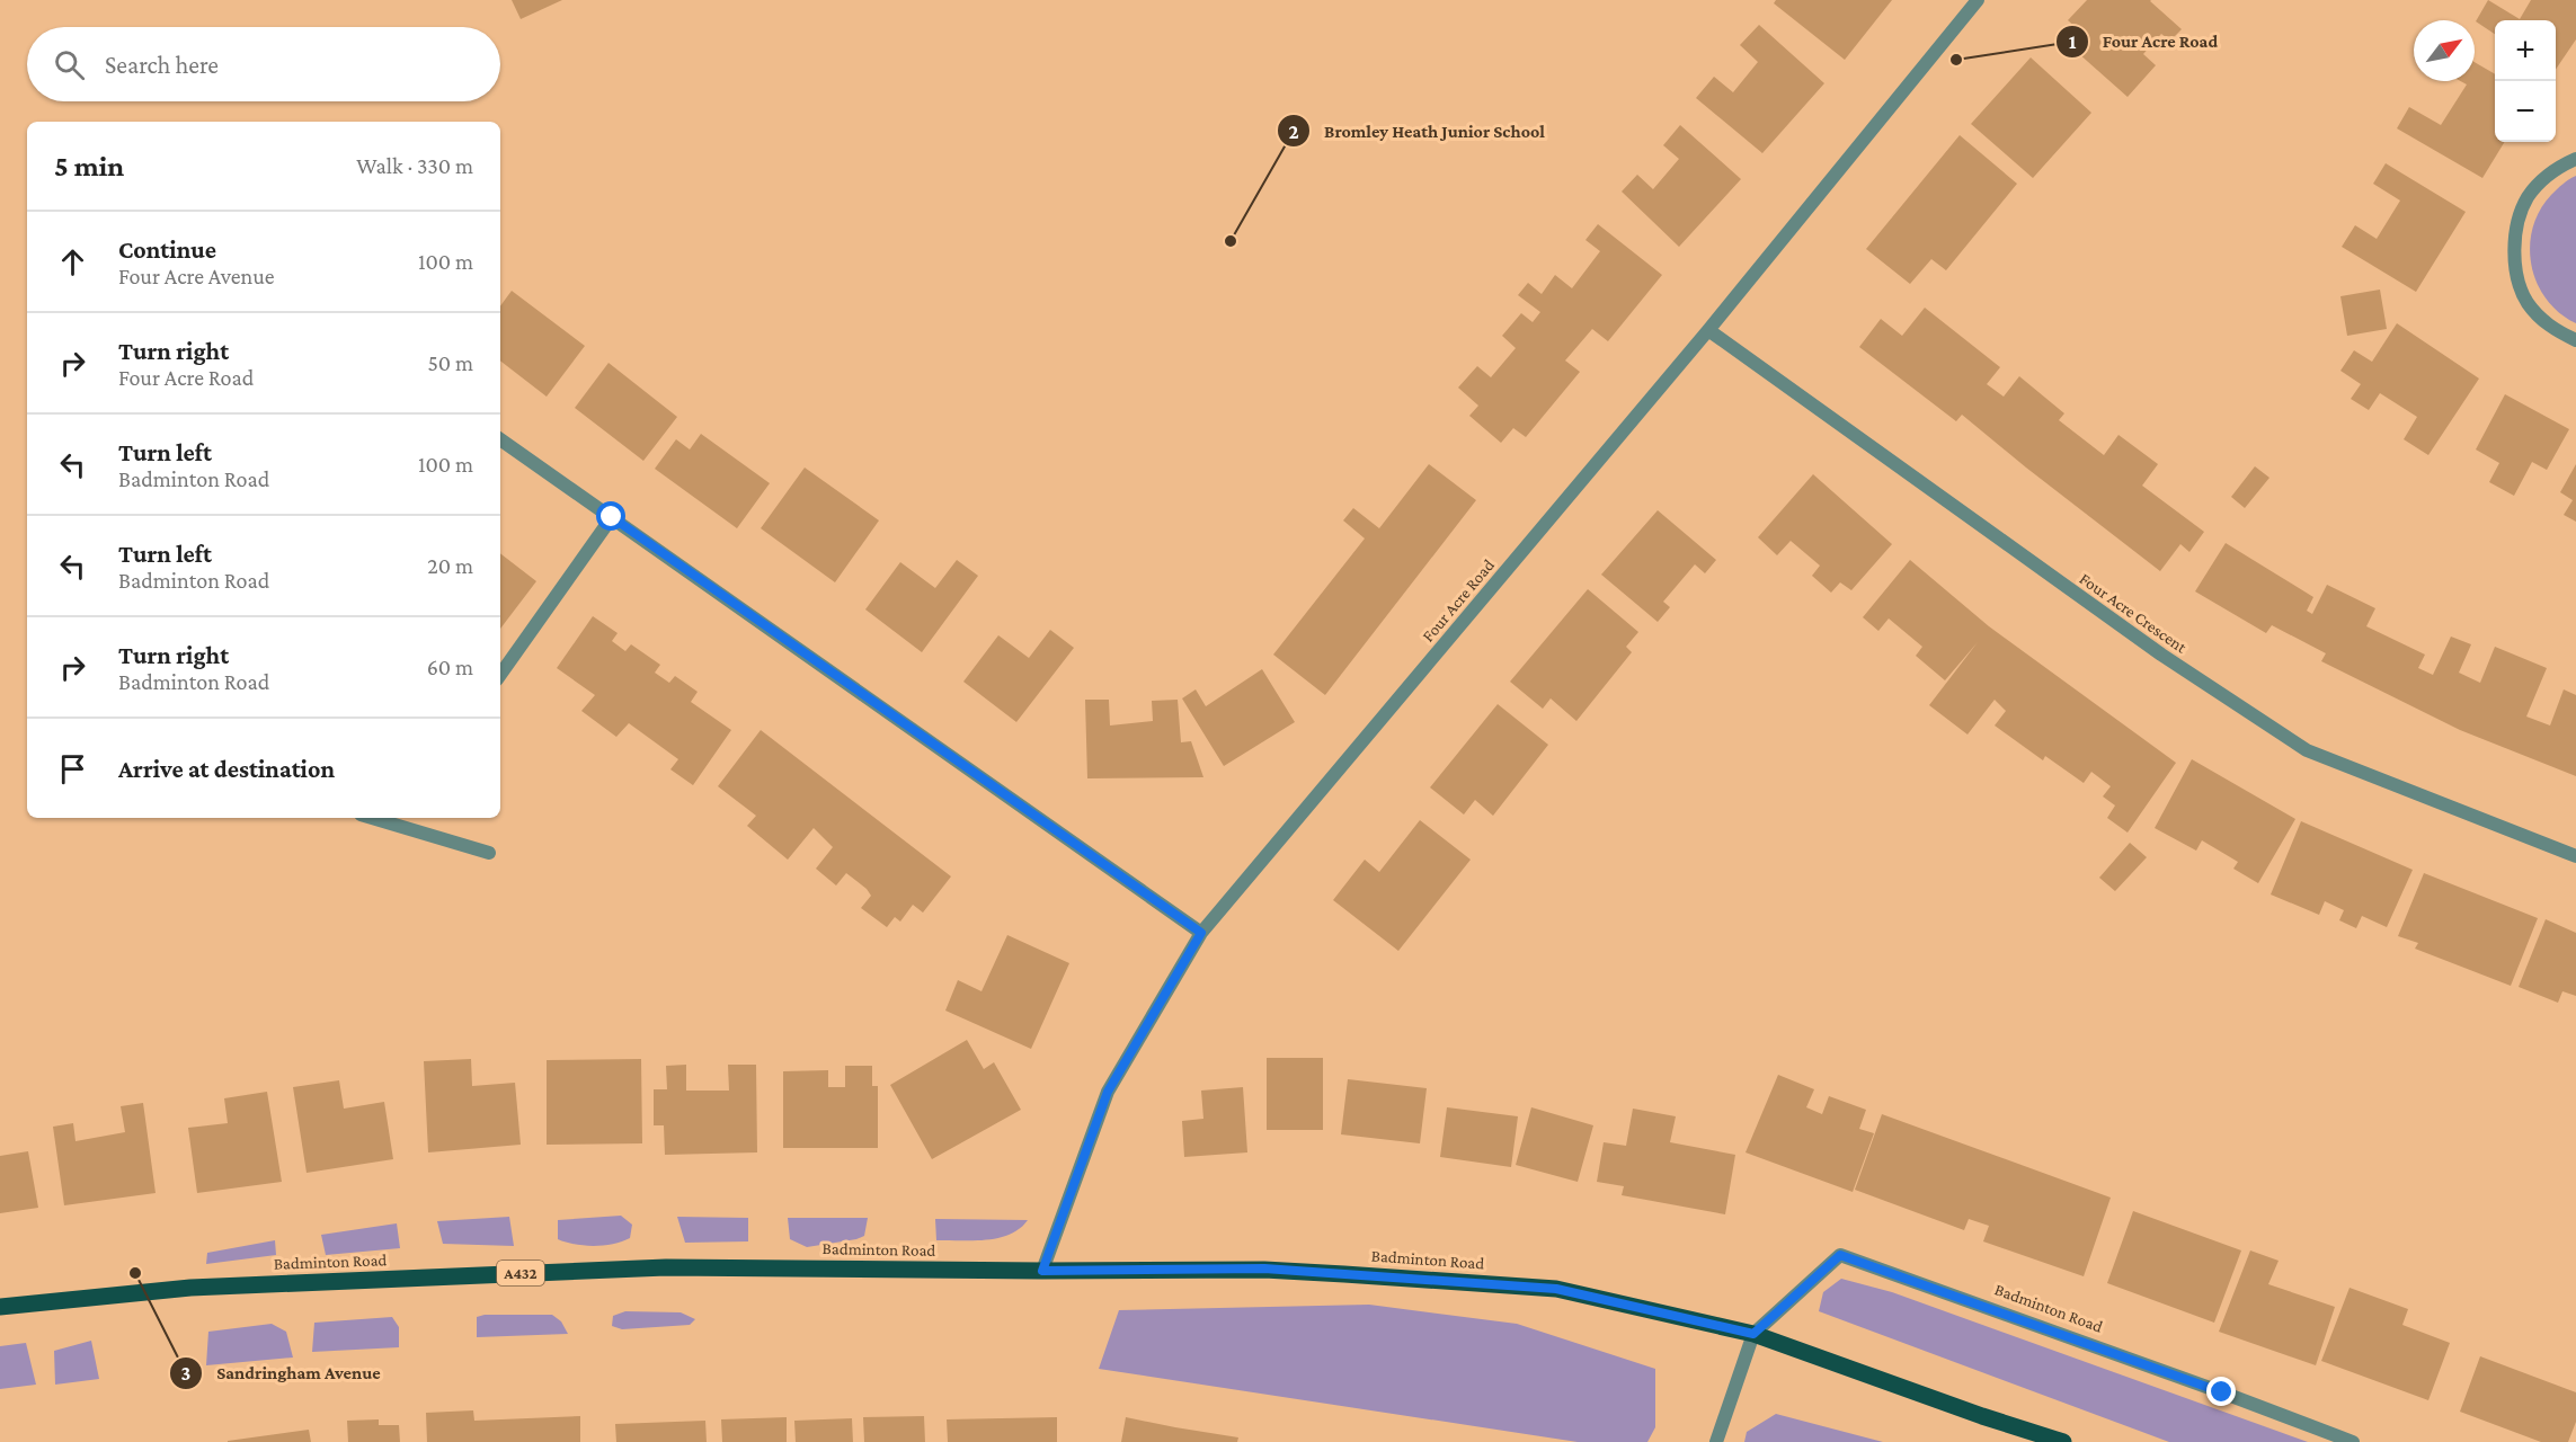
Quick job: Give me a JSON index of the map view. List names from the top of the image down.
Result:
{
  "streets": {
    "main road": ["Badminton Road", "A432"],
    "street": ["Four Acre Road", "Four Acre Crescent"]
  },
  "crossings": [
    ["Four Acre Road", "Four Acre Crescent"],
    ["Four Acre Road", "Badminton Road"]
  ],
  "places": ["Four Acre Road", "Bromley Heath Junior School", "Sandringham Avenue"],
  "north": "top right",
  "page": {
    "map_buttons": ["+", "−"],
    "search": "Search here",
    "heading": ["5 min", "Walk · 330 m"],
    "list": [
      ["Continue", "Four Acre Avenue", "100 m"],
      ["Turn right", "Four Acre Road", "50 m"],
      ["Turn left", "Badminton Road", "100 m"],
      ["Turn left", "Badminton Road", "20 m"],
      ["Turn right", "Badminton Road", "60 m"],
      "Arrive at destination"
    ]
  }
}
